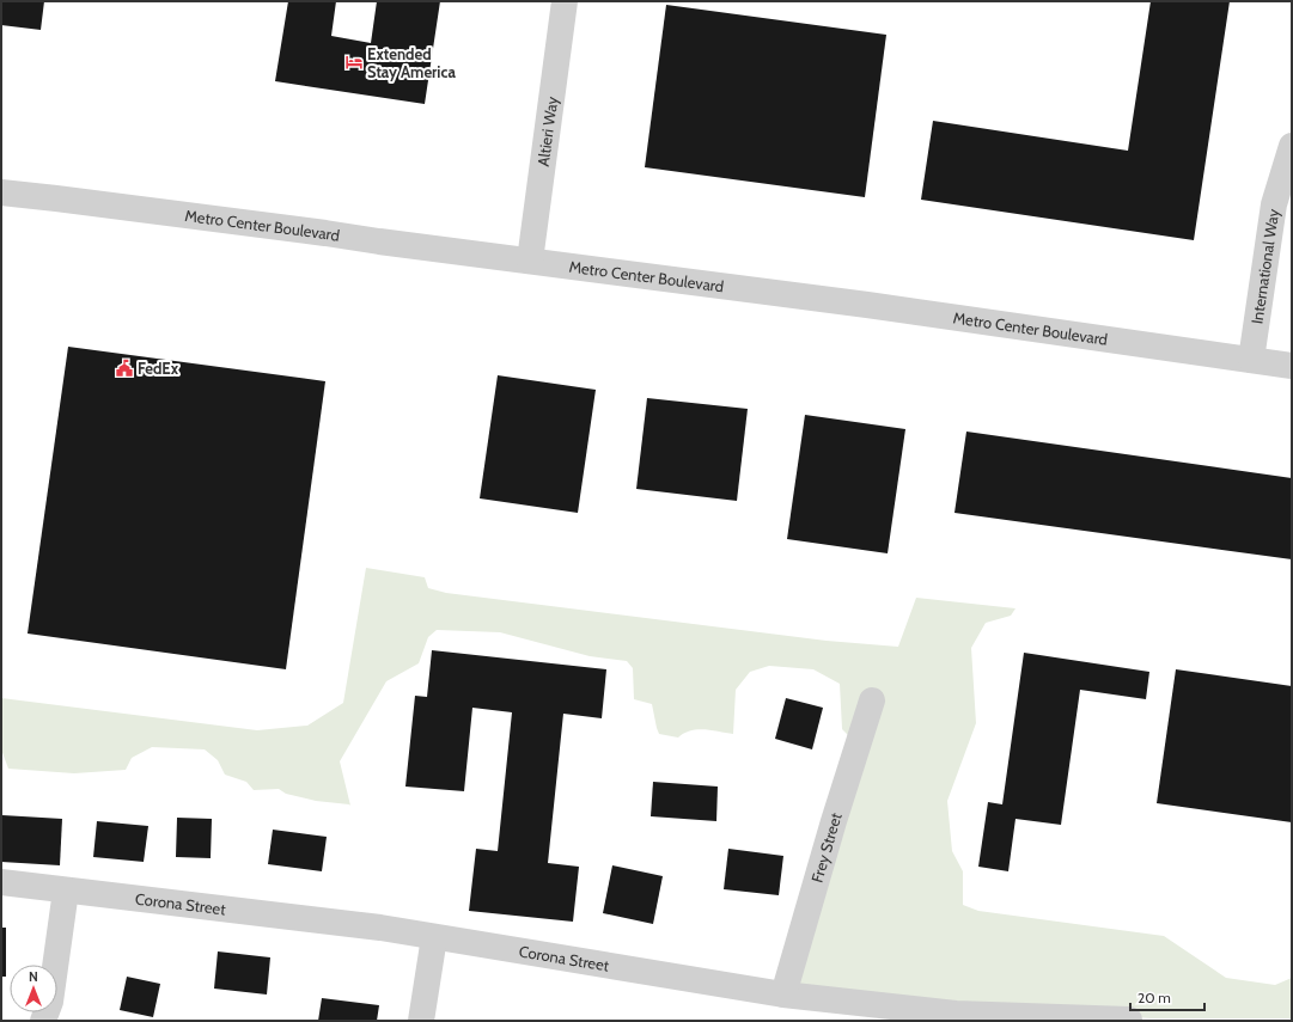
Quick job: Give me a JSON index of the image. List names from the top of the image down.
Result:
{
  "streets": {
    "street": [
      "Altieri Way",
      "Metro Center Boulevard",
      "International Way",
      "Frey Street",
      "Corona Street"
    ]
  },
  "crossings": [
    ["Altieri Way", "Metro Center Boulevard"],
    ["Metro Center Boulevard", "International Way"],
    ["Frey Street", "Corona Street"]
  ],
  "places": {
    "hotel": ["Extended Stay America"],
    "public building": ["FedEx"]
  },
  "scale_bar": "20 m",
  "north": "top"
}
